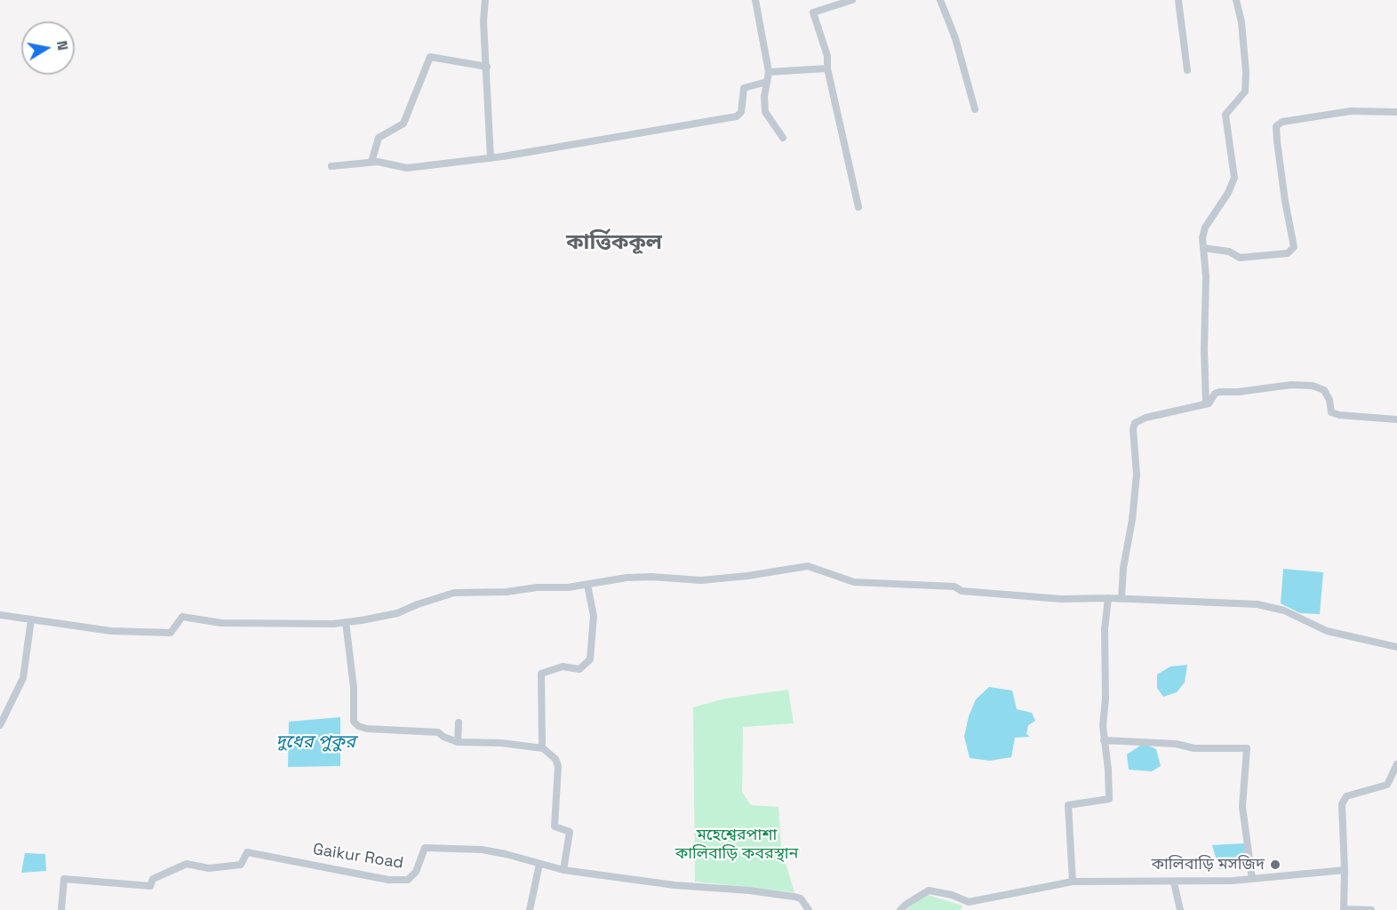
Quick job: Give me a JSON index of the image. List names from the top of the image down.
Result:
{
  "streets": {
    "street": ["Gaikur Road"]
  },
  "districts": ["কার্ত্তিককূল"],
  "water": ["দুধের পুকুর"],
  "parks": ["মহেশ্বেরপাশা কালিবাড়ি কবরস্থান"],
  "places": ["কালিবাড়ি মসজিদ"],
  "north": "right"
}
